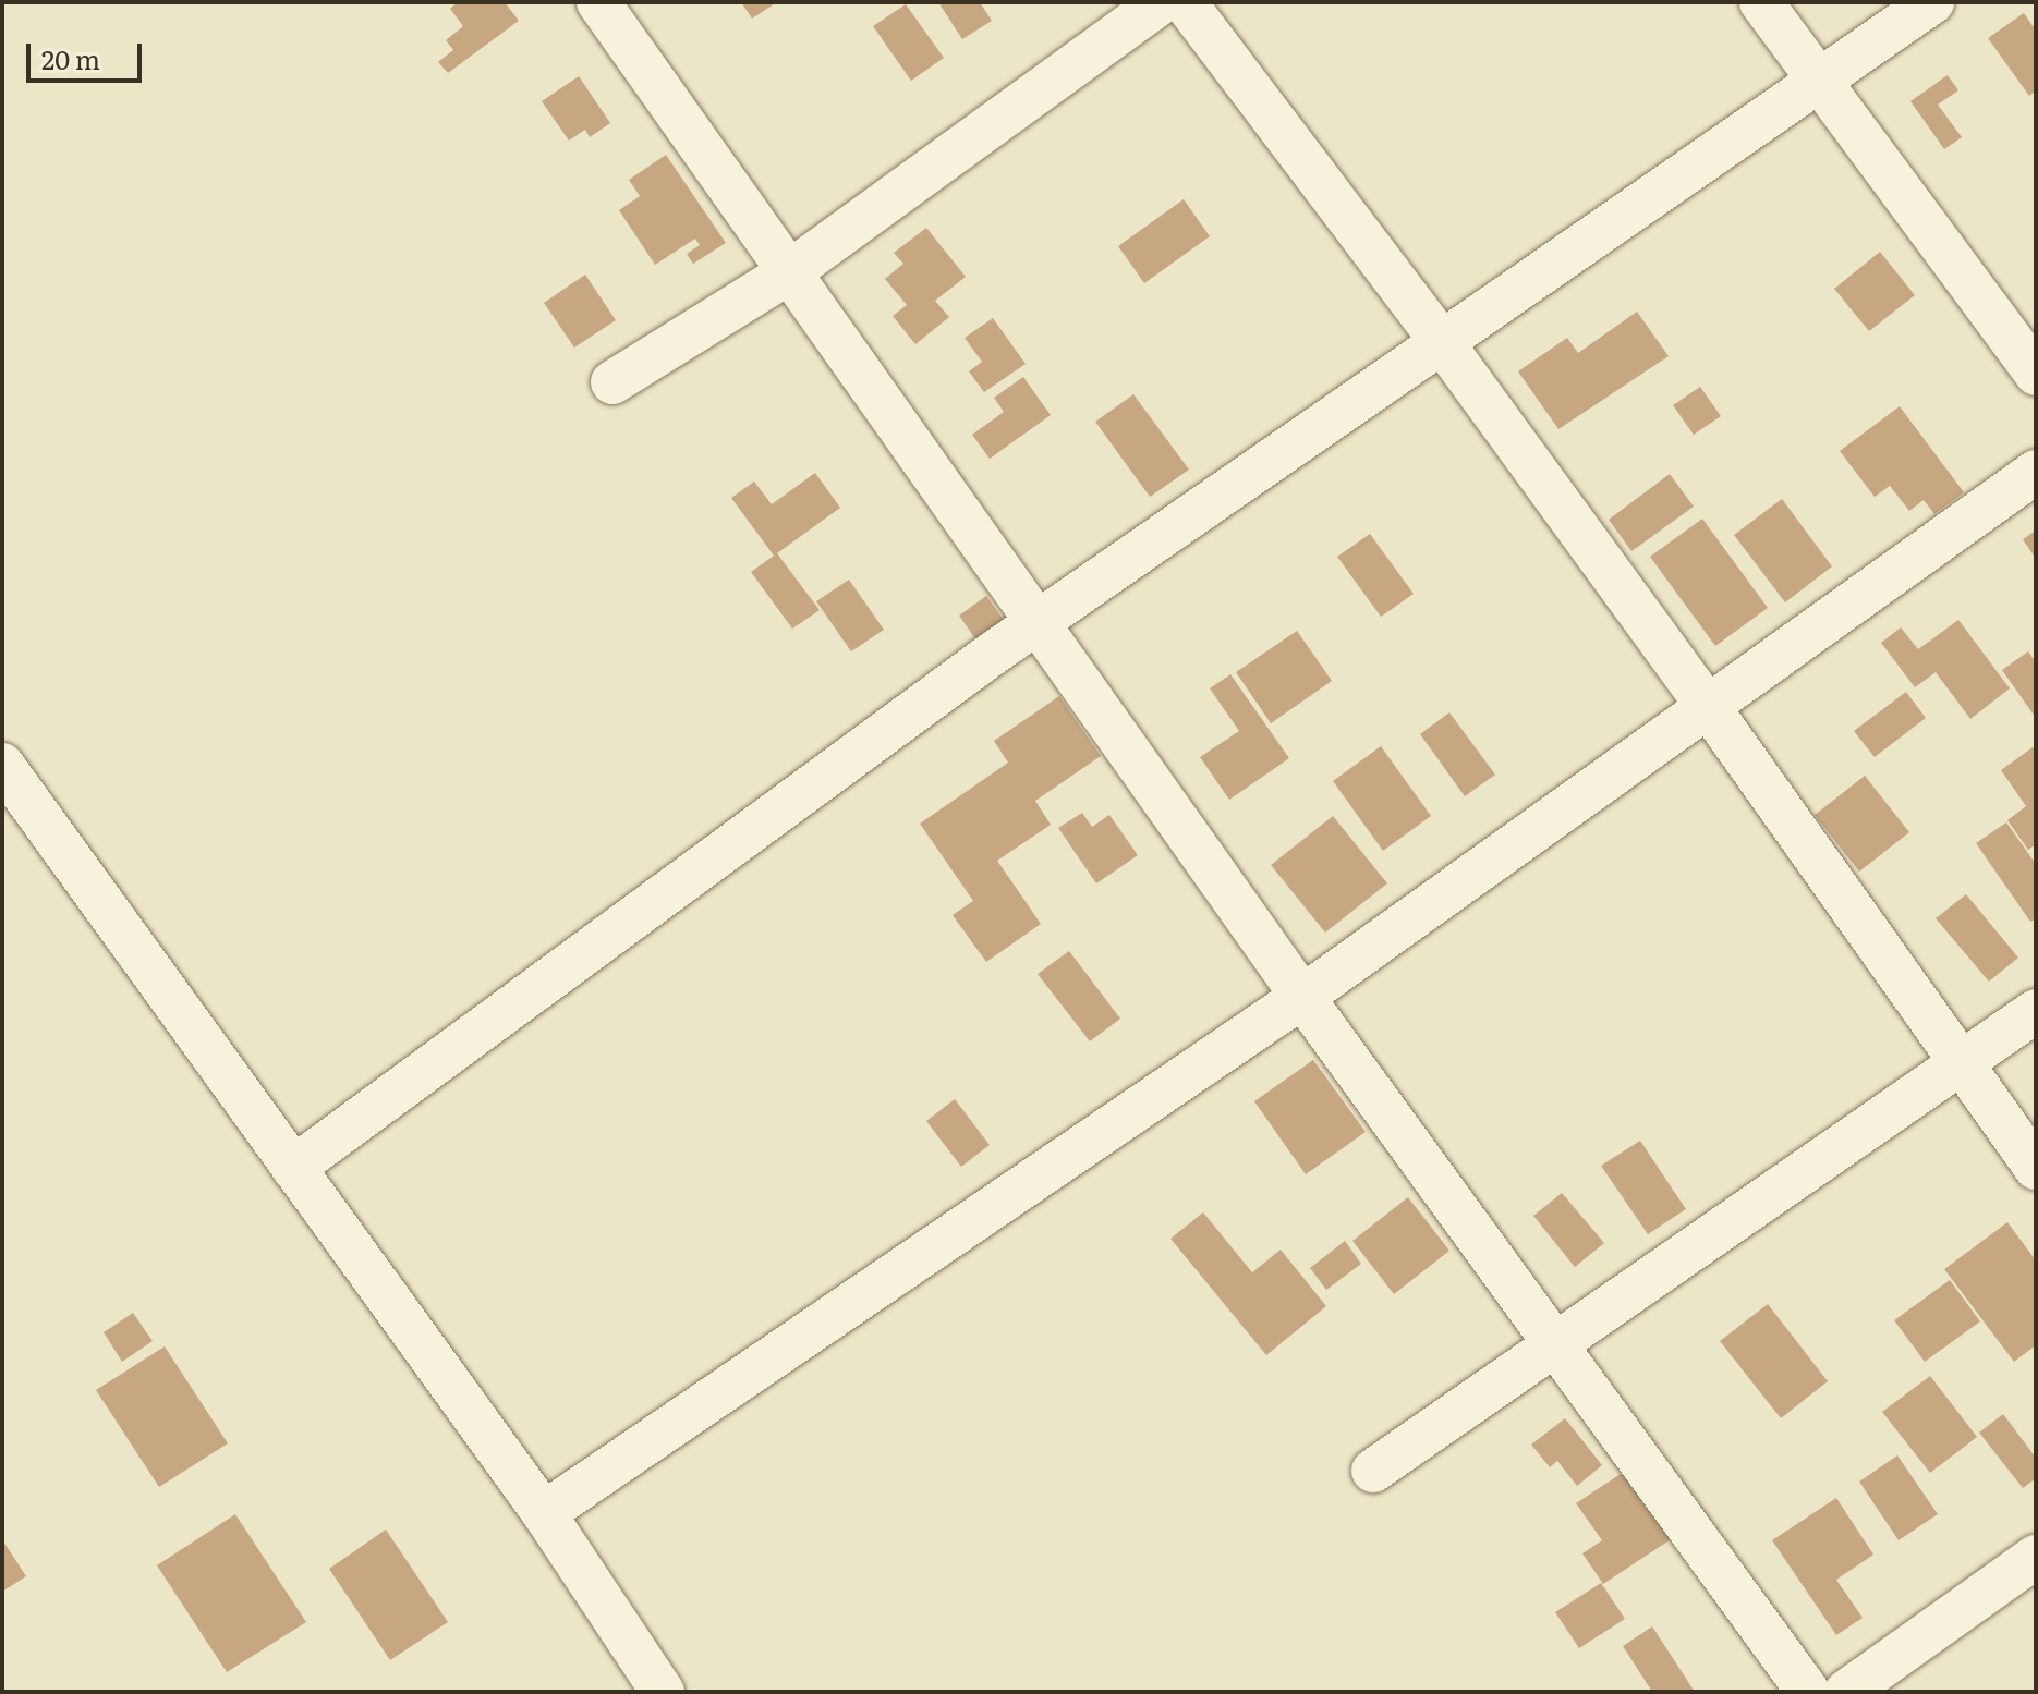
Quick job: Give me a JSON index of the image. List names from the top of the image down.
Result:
{
  "scale_bar": "20 m"
}
